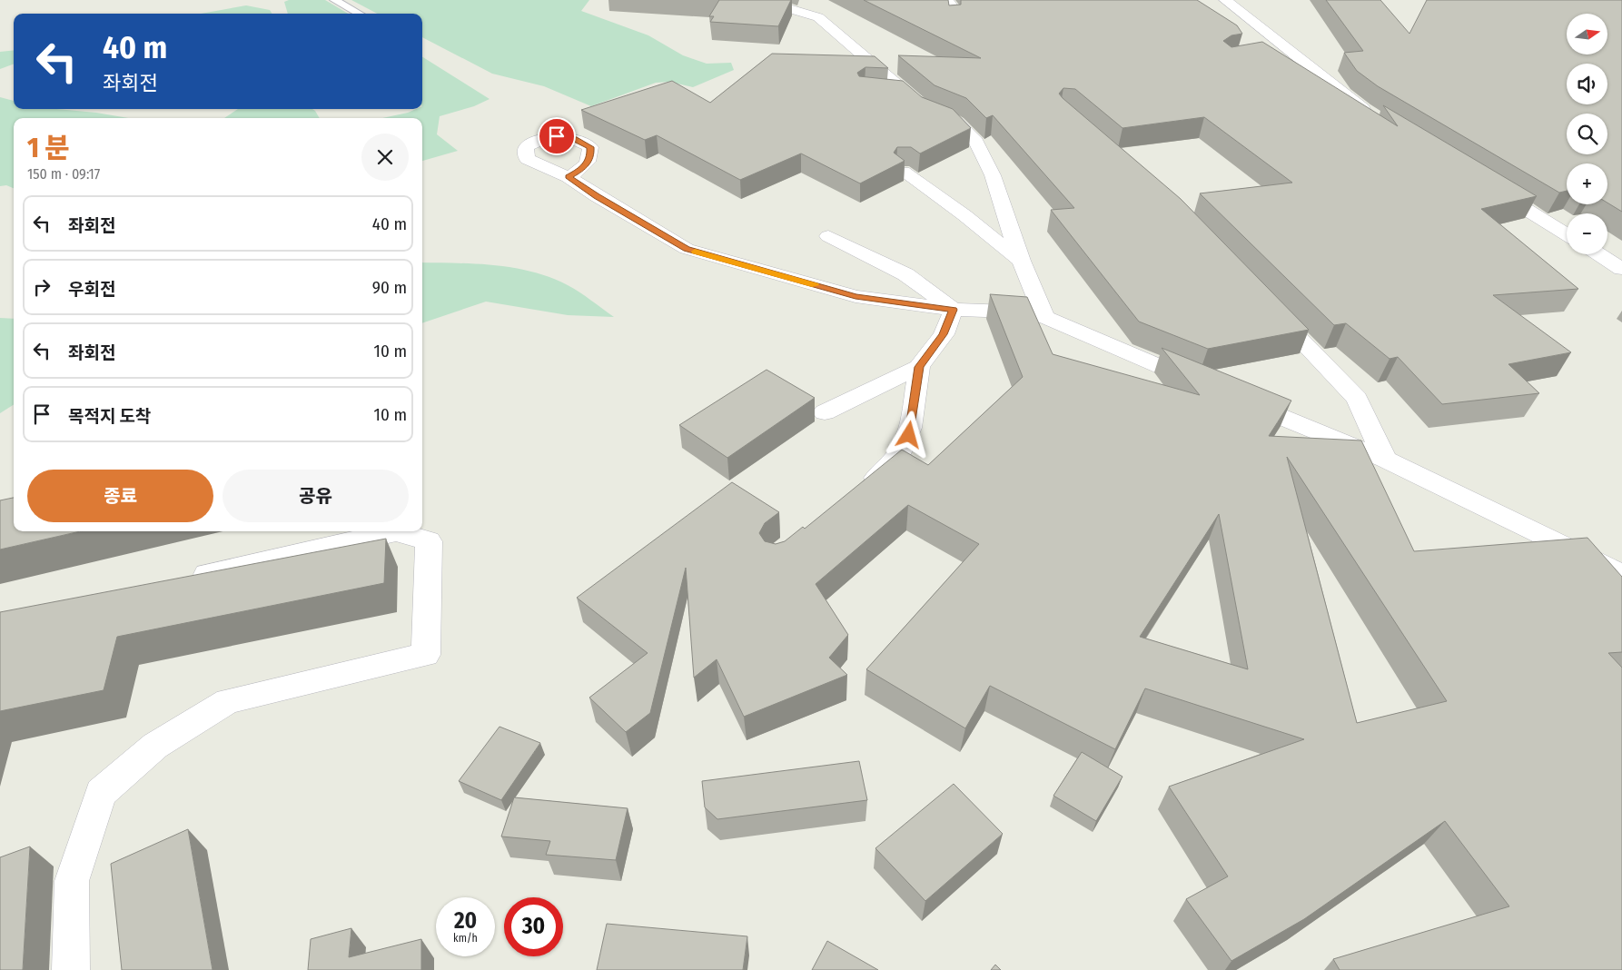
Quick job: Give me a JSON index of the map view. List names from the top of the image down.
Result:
{
  "north": "right",
  "page": {
    "map_buttons": ["+", "−"],
    "turn": ["40 m", "좌회전"],
    "heading": ["1 분", "150 m · 09:17"],
    "list": [
      {
        "name": "좌회전",
        "value": "40 m"
      },
      {
        "name": "우회전",
        "value": "90 m"
      },
      {
        "name": "좌회전",
        "value": "10 m"
      },
      {
        "name": "목적지 도착",
        "value": "10 m"
      }
    ],
    "buttons": ["종료", "공유"],
    "speed": "20 km/h",
    "limit": "30"
  }
}
